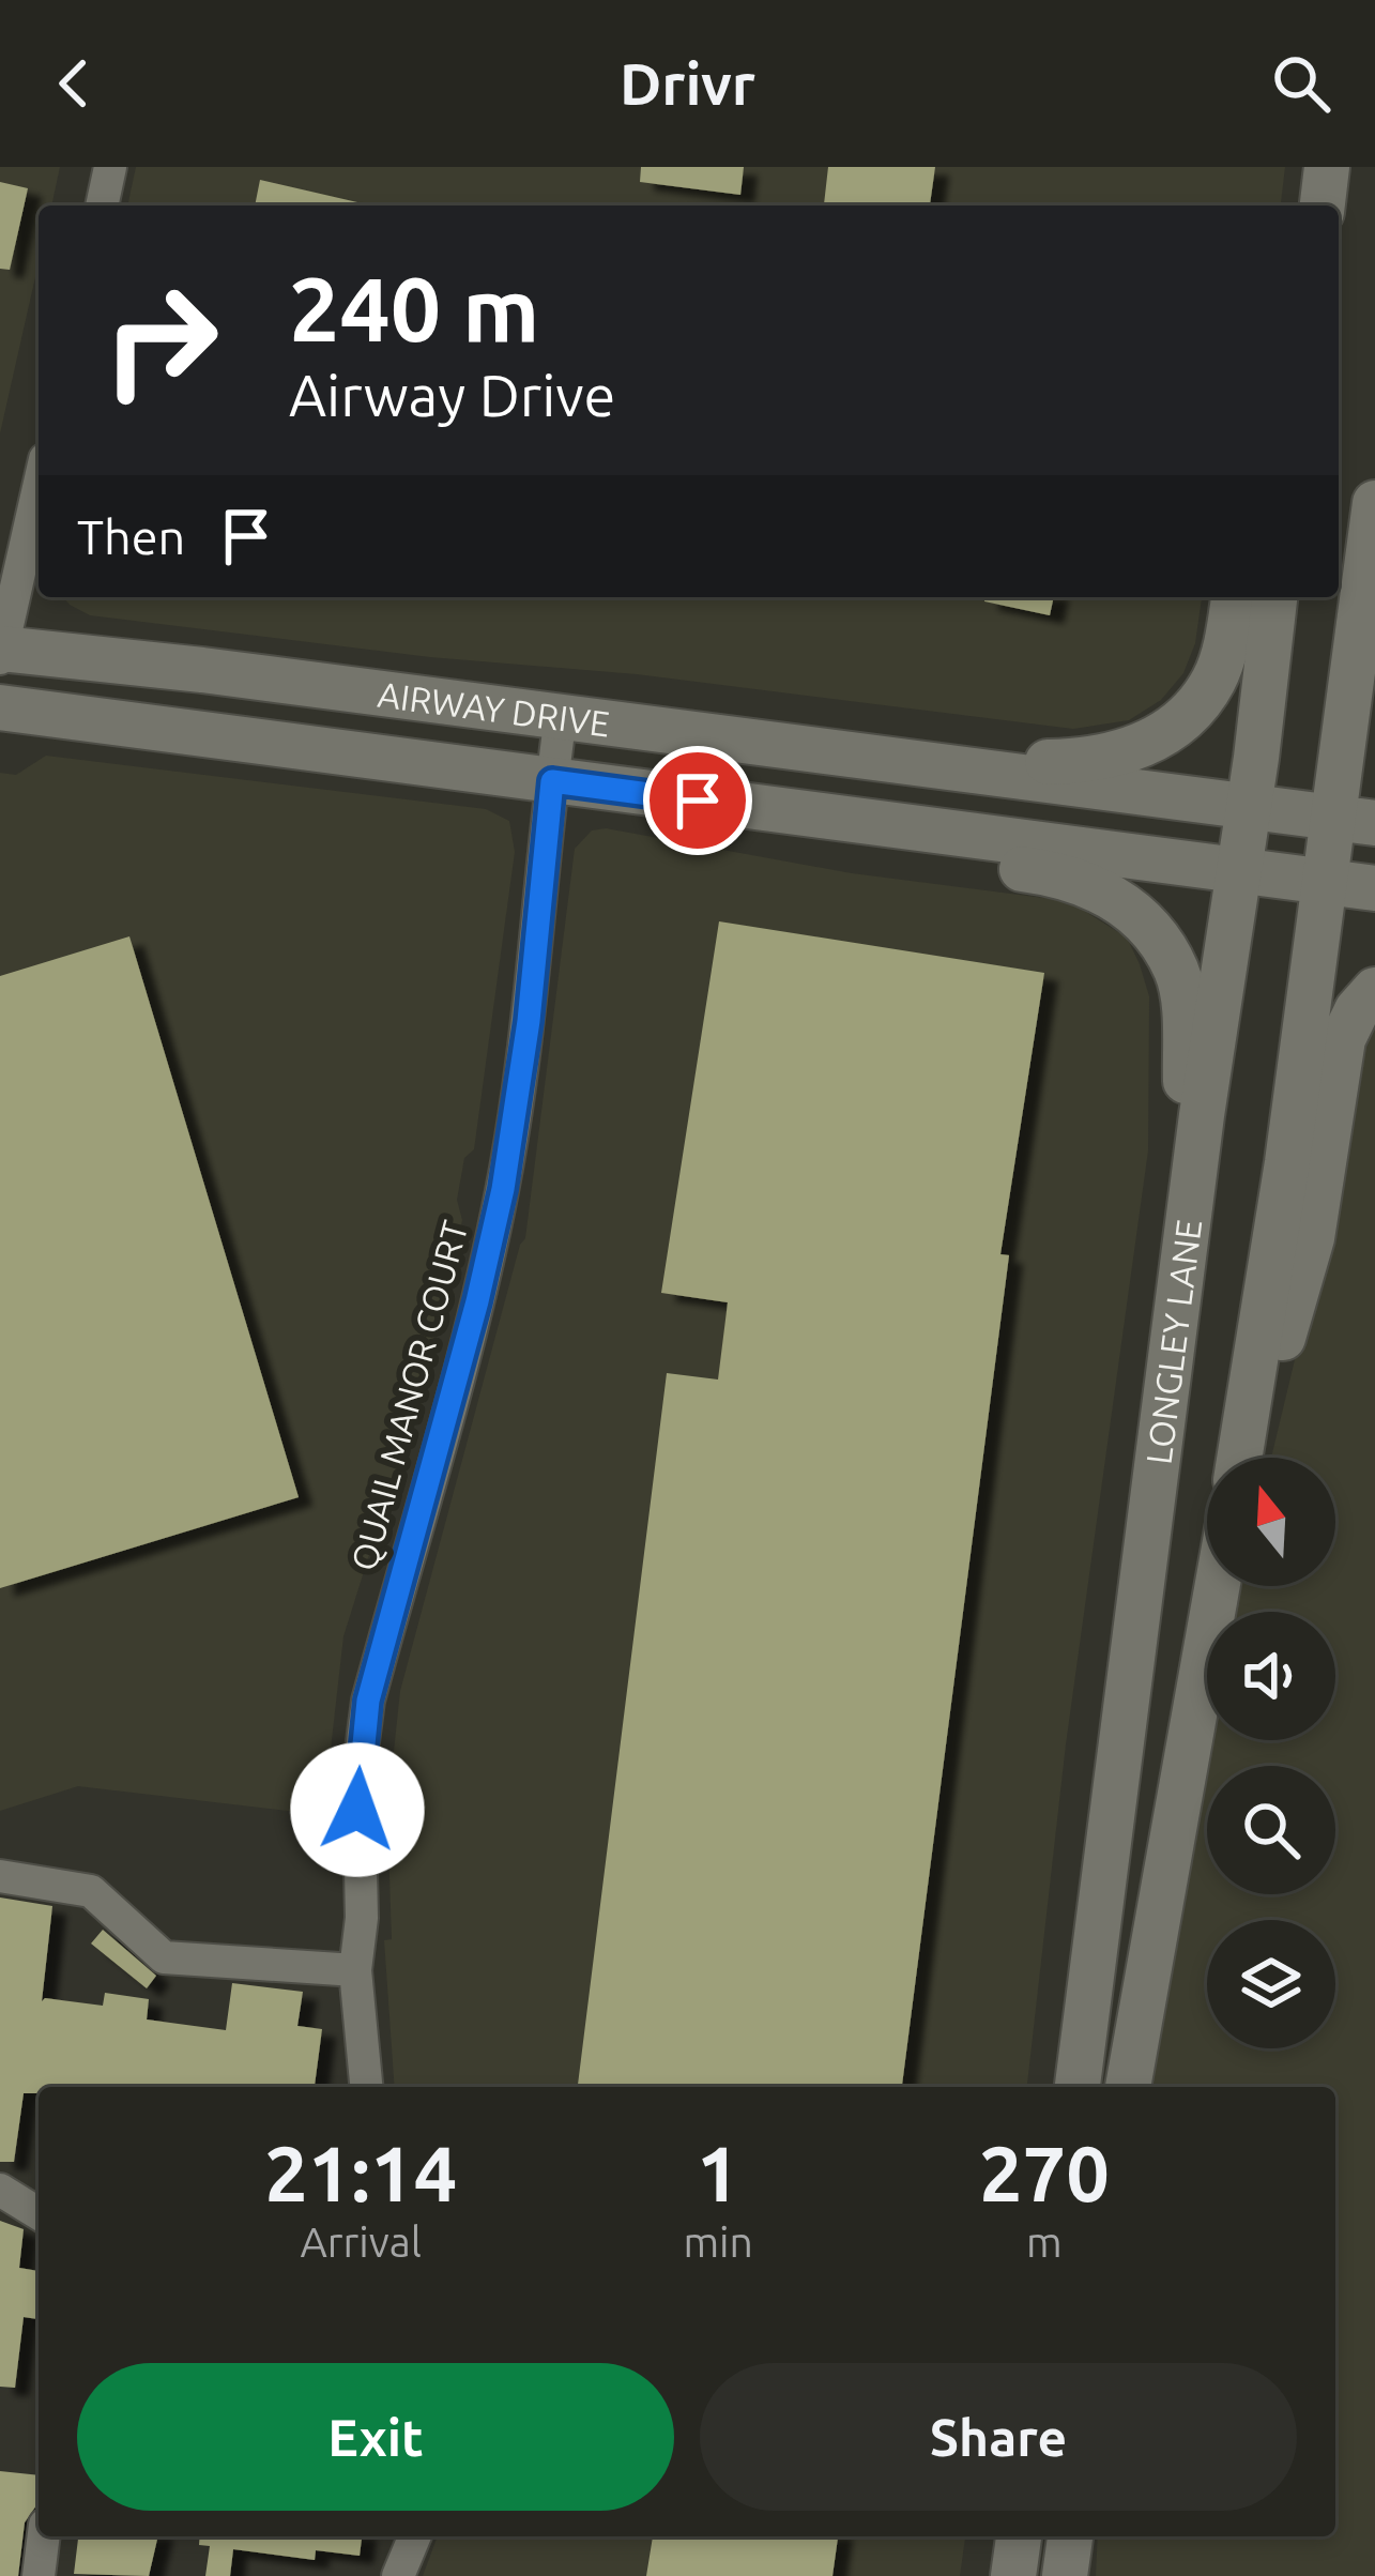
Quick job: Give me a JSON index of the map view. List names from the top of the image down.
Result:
{
  "streets": {
    "main road": ["AIRWAY DRIVE", "LONGLEY LANE"],
    "street": ["QUAIL MANOR COURT"]
  },
  "crossings": [
    ["AIRWAY DRIVE", "LONGLEY LANE"],
    ["AIRWAY DRIVE", "QUAIL MANOR COURT"]
  ],
  "north": "top",
  "page": {
    "header": "Drivr",
    "turn": ["240 m", "Airway Drive"],
    "then": "Then",
    "eta": [
      "21:14",
      "Arrival",
      "1",
      "min",
      "270",
      "m"
    ],
    "buttons": ["Exit", "Share"]
  }
}
